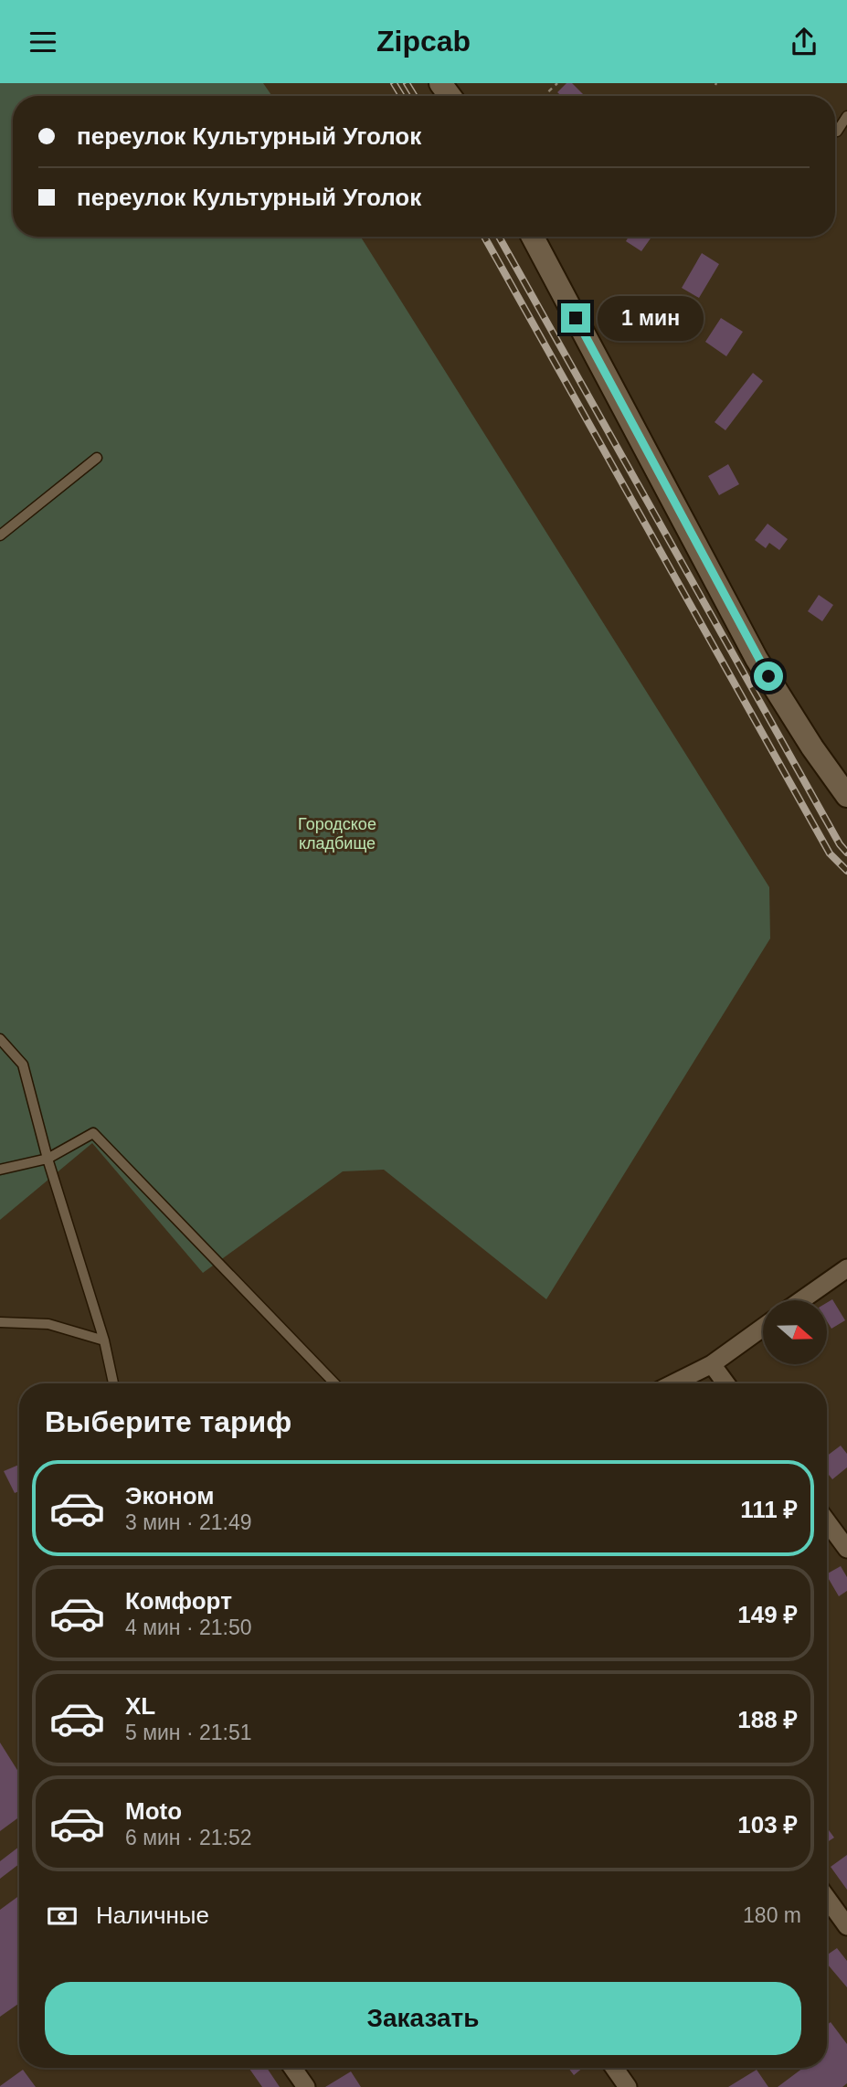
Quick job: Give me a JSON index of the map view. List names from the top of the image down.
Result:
{
  "parks": ["Городское кладбище"],
  "north": "right",
  "page": {
    "header": "Zipcab",
    "banner": ["переулок Культурный Уголок", "переулок Культурный Уголок"],
    "bubble": "1 мин",
    "heading": "Выберите тариф",
    "list": [
      {
        "name": "Эконом",
        "note": "3 мин · 21:49",
        "value": "111 ₽"
      },
      {
        "name": "Комфорт",
        "note": "4 мин · 21:50",
        "value": "149 ₽"
      },
      {
        "name": "XL",
        "note": "5 мин · 21:51",
        "value": "188 ₽"
      },
      {
        "name": "Moto",
        "note": "6 мин · 21:52",
        "value": "103 ₽"
      }
    ],
    "pay": ["Наличные", "180 m"],
    "buttons": "Заказать"
  }
}
